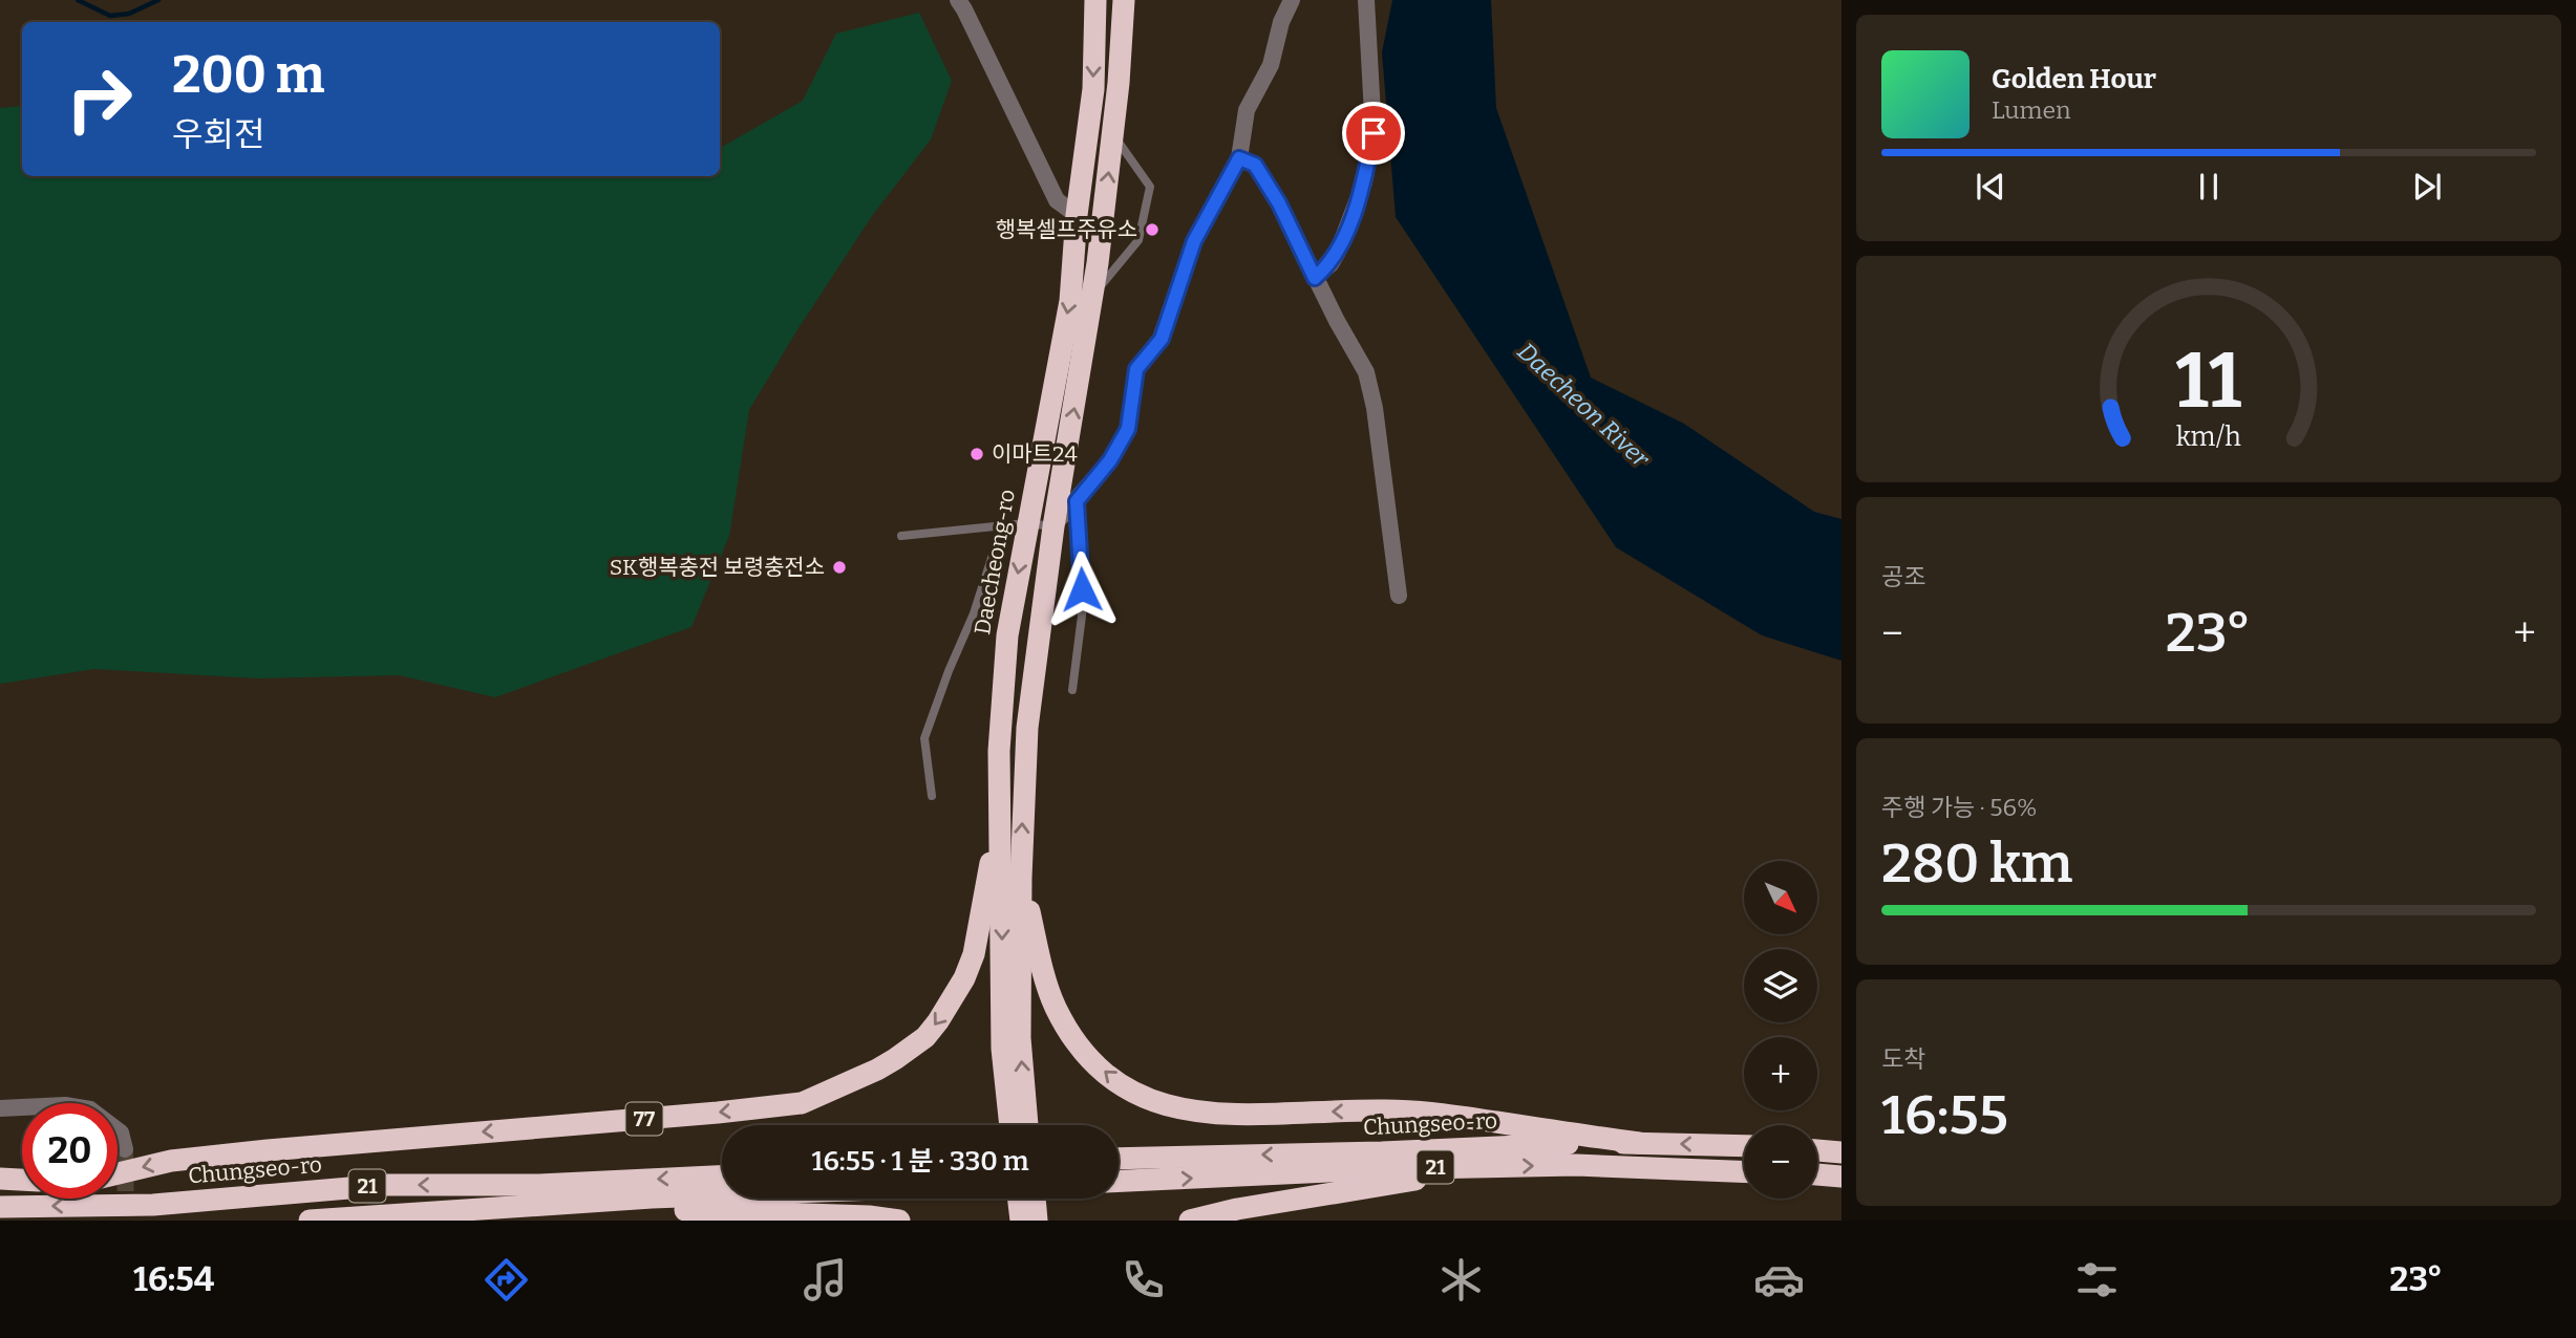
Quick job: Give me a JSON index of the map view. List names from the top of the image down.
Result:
{
  "streets": {
    "highway": [
      "Daecheong-ro",
      "77",
      "Chungseo-ro",
      "21"
    ]
  },
  "crossings": [
    ["Daecheong-ro", "77"]
  ],
  "water": ["Daecheon River"],
  "places": ["행복셀프주유소", "이마트24", "SK행복충전 보령충전소"],
  "north": "bottom right",
  "page": {
    "turn": ["200 m", "우회전"],
    "song": ["Golden Hour", "Lumen"],
    "tile": [
      "공조",
      ["주행 가능 · 56%", "280 km"],
      ["도착", "16:55"]
    ],
    "heat": ["−", "23°", "+"],
    "map_buttons": ["+", "−"],
    "limit": "20",
    "trip": "16:55 · 1 분 · 330 m",
    "tabs": ["16:54", "23°"],
    "gauge": ["11", "km/h"]
  }
}
